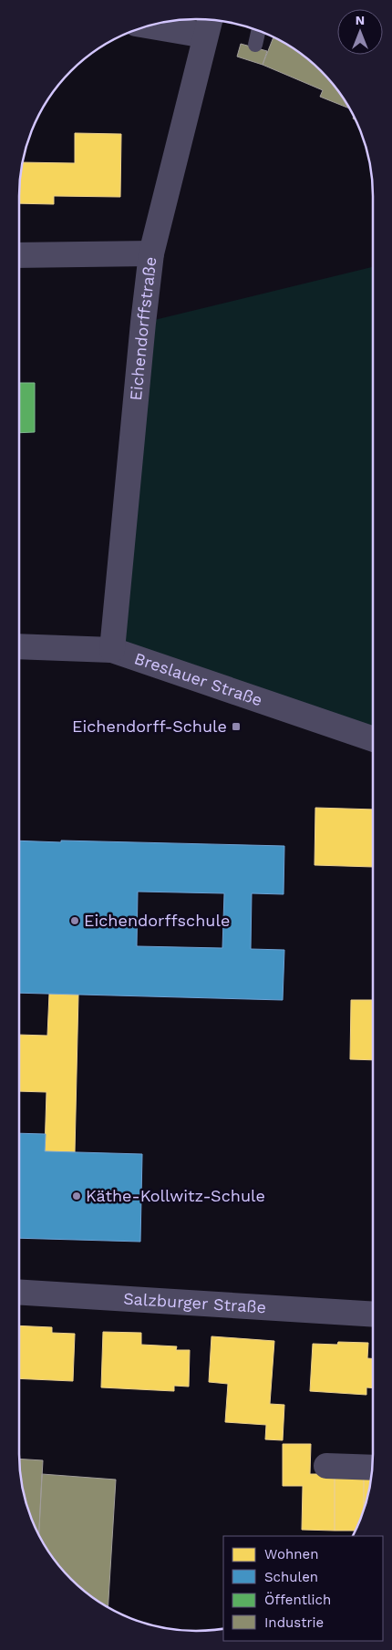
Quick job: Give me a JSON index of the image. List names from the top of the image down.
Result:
{
  "streets": {
    "street": ["Eichendorffstraße", "Breslauer Straße", "Salzburger Straße"]
  },
  "crossings": [
    ["Eichendorffstraße", "Breslauer Straße"]
  ],
  "places": {
    "transit": ["Eichendorff-Schule"],
    "other": ["Eichendorffschule", "Käthe-Kollwitz-Schule"]
  },
  "legend": [
    "Wohnen",
    "Schulen",
    "Öffentlich",
    "Industrie"
  ],
  "north": "top"
}
